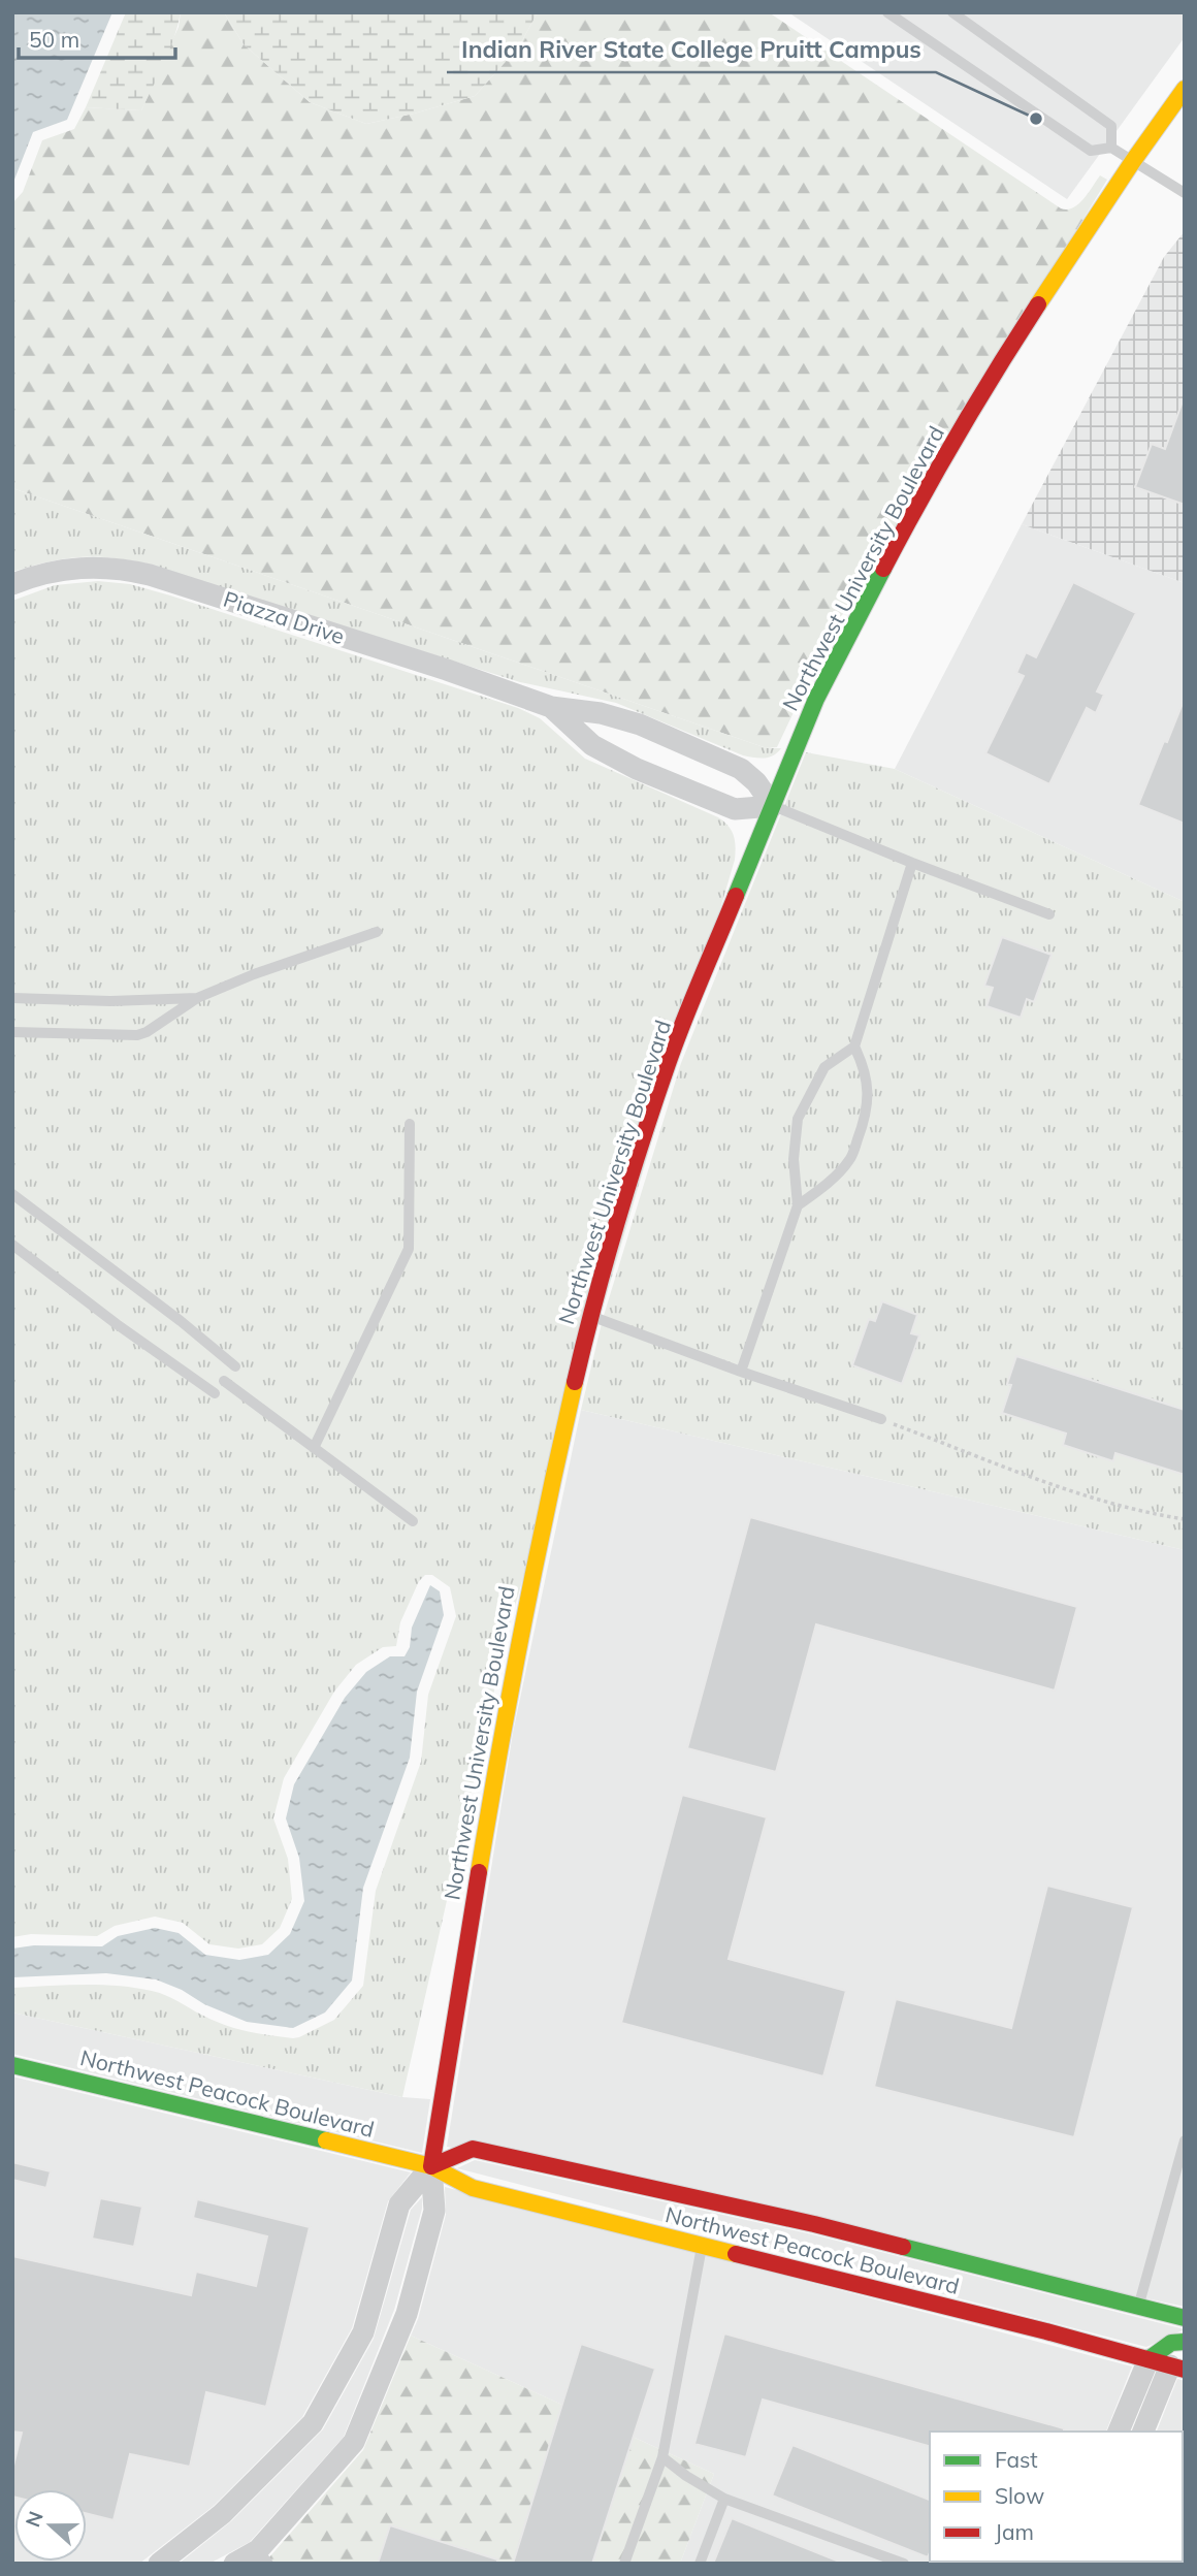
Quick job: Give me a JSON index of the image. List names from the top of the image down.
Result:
{
  "streets": {
    "street": ["Northwest University Boulevard", "Piazza Drive", "Northwest Peacock Boulevard"]
  },
  "crossings": [
    ["Northwest University Boulevard", "Piazza Drive"],
    ["Northwest University Boulevard", "Northwest Peacock Boulevard"]
  ],
  "places": ["Indian River State College Pruitt Campus"],
  "legend": ["Fast", "Slow", "Jam"],
  "scale_bar": "50 m",
  "north": "left"
}
